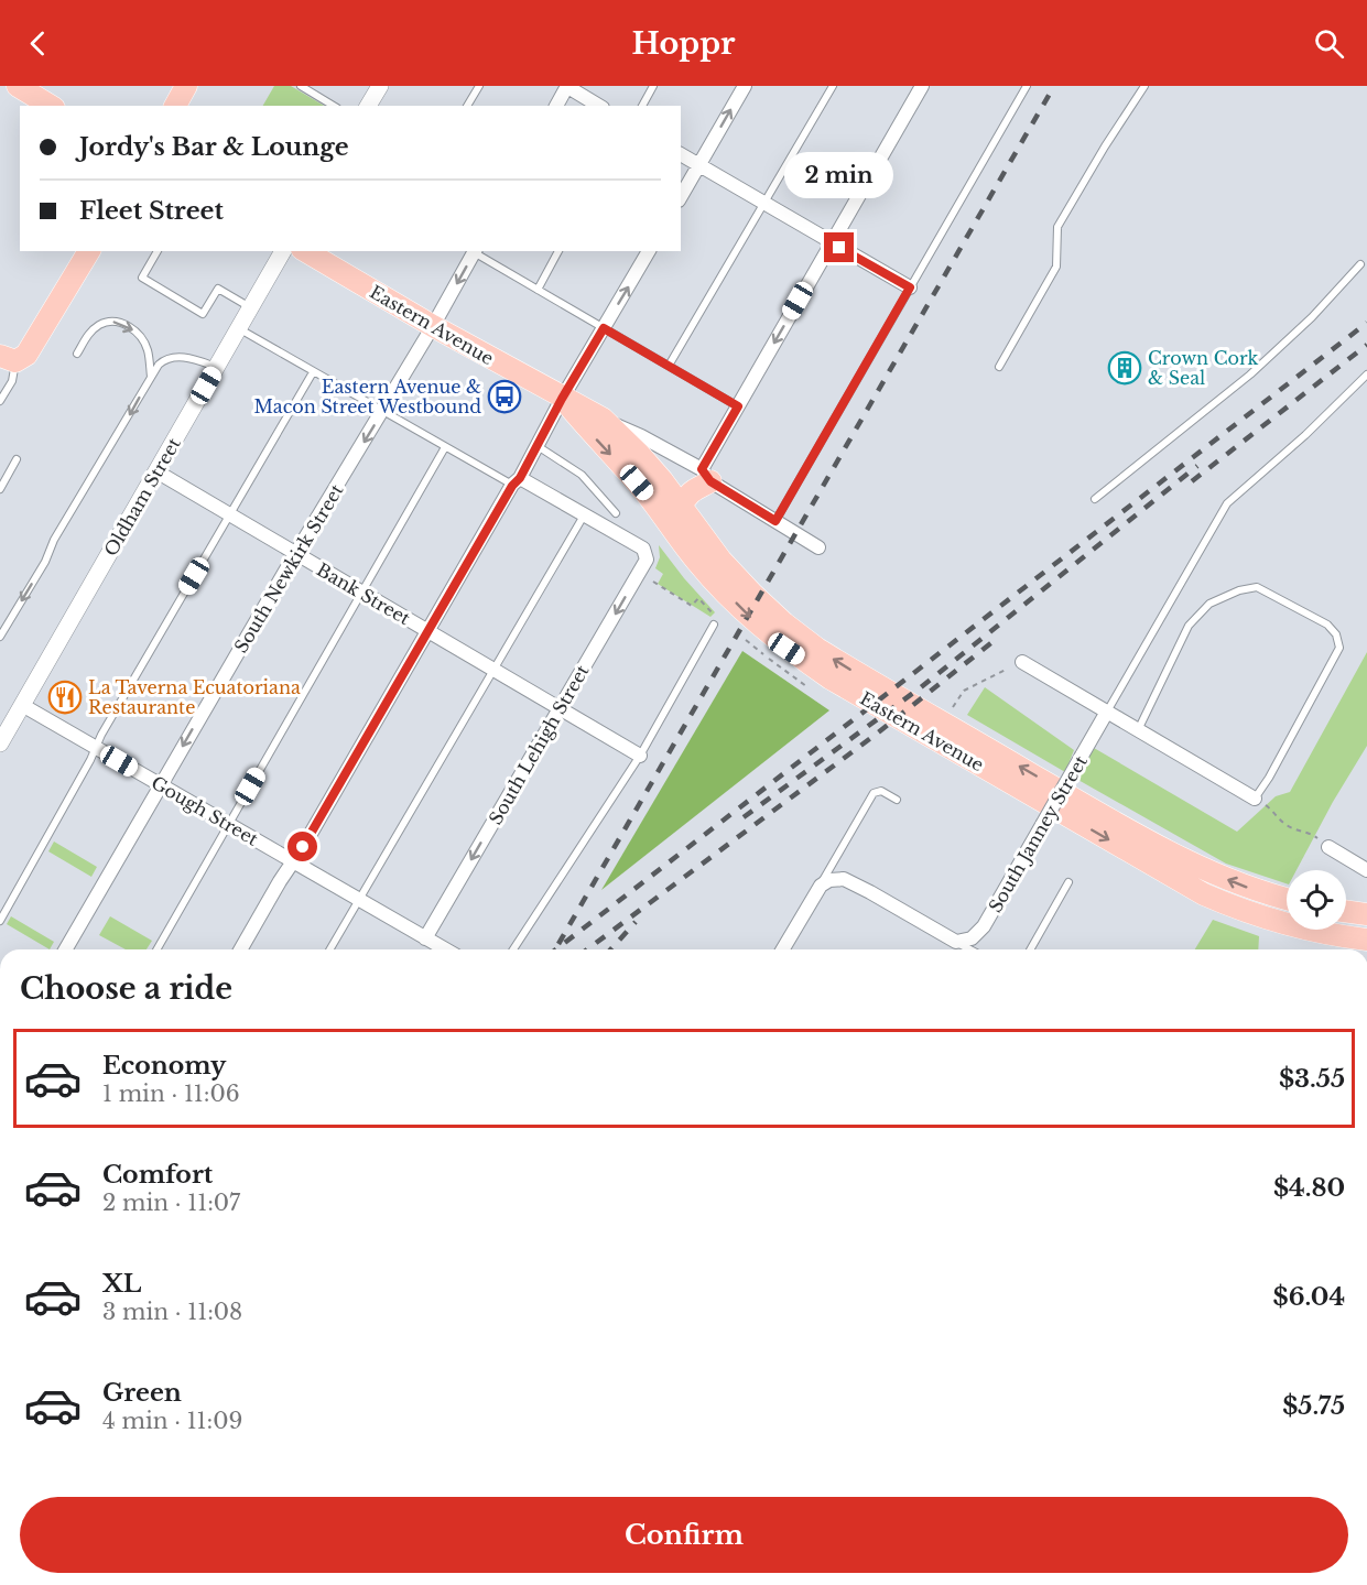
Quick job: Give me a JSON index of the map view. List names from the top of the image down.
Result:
{
  "streets": {
    "main road": ["Eastern Avenue"],
    "street": [
      "Oldham Street",
      "South Newkirk Street",
      "Bank Street",
      "South Lehigh Street",
      "Gough Street",
      "South Janney Street"
    ]
  },
  "crossings": [
    ["Eastern Avenue", "South Newkirk Street"],
    ["Oldham Street", "Bank Street"],
    ["Oldham Street", "Gough Street"],
    ["South Newkirk Street", "Bank Street"],
    ["South Newkirk Street", "Gough Street"],
    ["Bank Street", "South Lehigh Street"],
    ["South Lehigh Street", "Gough Street"]
  ],
  "one_way": ["South Newkirk Street", "South Lehigh Street"],
  "places": {
    "building": ["Crown Cork & Seal"],
    "bus stop": ["Eastern Avenue & Macon Street Westbound"],
    "restaurant": ["La Taverna Ecuatoriana Restaurante"]
  },
  "page": {
    "header": "Hoppr",
    "banner": ["Jordy's Bar & Lounge", "Fleet Street"],
    "bubble": "2 min",
    "heading": "Choose a ride",
    "list": [
      {
        "name": "Economy",
        "note": "1 min · 11:06",
        "value": "$3.55"
      },
      {
        "name": "Comfort",
        "note": "2 min · 11:07",
        "value": "$4.80"
      },
      {
        "name": "XL",
        "note": "3 min · 11:08",
        "value": "$6.04"
      },
      {
        "name": "Green",
        "note": "4 min · 11:09",
        "value": "$5.75"
      }
    ],
    "buttons": "Confirm"
  }
}
